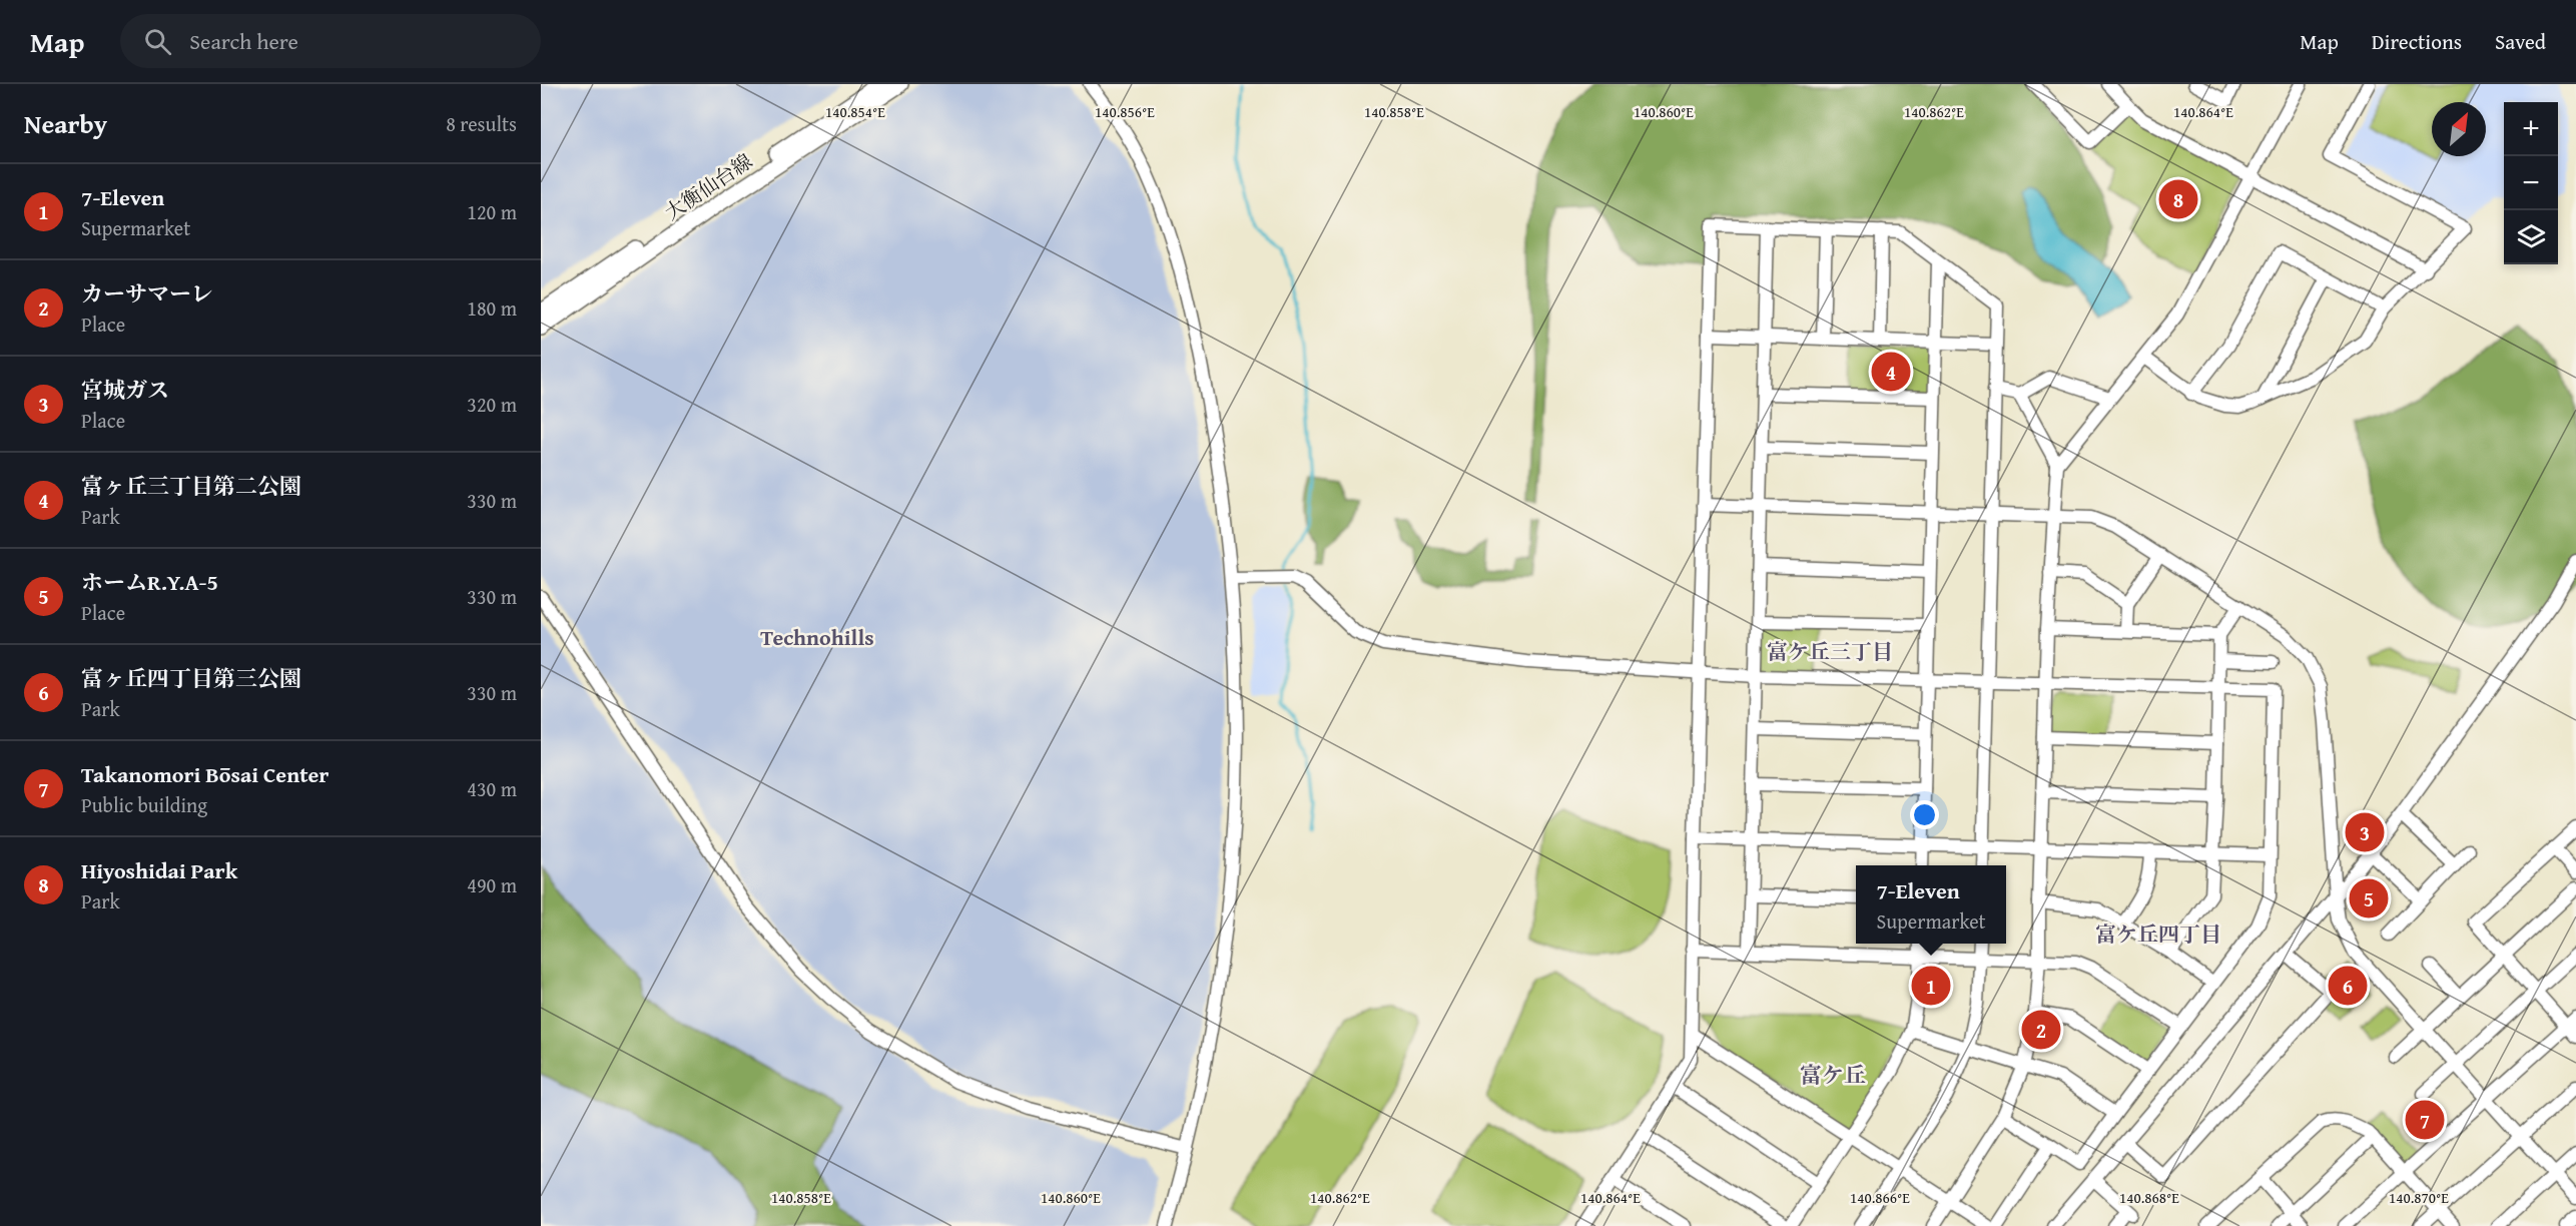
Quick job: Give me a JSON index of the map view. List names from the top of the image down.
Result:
{
  "streets": {
    "main road": ["大衡仙台線"]
  },
  "districts": [
    "Technohills",
    "富ケ丘三丁目",
    "富ケ丘四丁目",
    "富ケ丘"
  ],
  "north": "top right",
  "page": {
    "header": "Map",
    "search": "Search here",
    "nav": ["Map", "Directions", "Saved"],
    "heading": ["Nearby", "8 results"],
    "map_buttons": ["+", "−"],
    "list": [
      {
        "mark": "1",
        "name": "7-Eleven",
        "note": "Supermarket",
        "value": "120 m"
      },
      {
        "mark": "2",
        "name": "カーサマーレ",
        "note": "Place",
        "value": "180 m"
      },
      {
        "mark": "3",
        "name": "宮城ガス",
        "note": "Place",
        "value": "320 m"
      },
      {
        "mark": "4",
        "name": "富ヶ丘三丁目第二公園",
        "note": "Park",
        "value": "330 m"
      },
      {
        "mark": "5",
        "name": "ホームR.Y.A-5",
        "note": "Place",
        "value": "330 m"
      },
      {
        "mark": "6",
        "name": "富ヶ丘四丁目第三公園",
        "note": "Park",
        "value": "330 m"
      },
      {
        "mark": "7",
        "name": "Takanomori Bōsai Center",
        "note": "Public building",
        "value": "430 m"
      },
      {
        "mark": "8",
        "name": "Hiyoshidai Park",
        "note": "Park",
        "value": "490 m"
      }
    ],
    "pins": [
      "8",
      "4",
      "3",
      "5",
      "1",
      "6",
      "2",
      "7"
    ],
    "popup": ["7-Eleven", "Supermarket"]
  },
  "coordinates": [
    "140.854°E",
    "140.856°E",
    "140.858°E",
    "140.860°E",
    "140.862°E",
    "140.864°E",
    "140.866°E",
    "140.868°E",
    "140.870°E"
  ]
}
